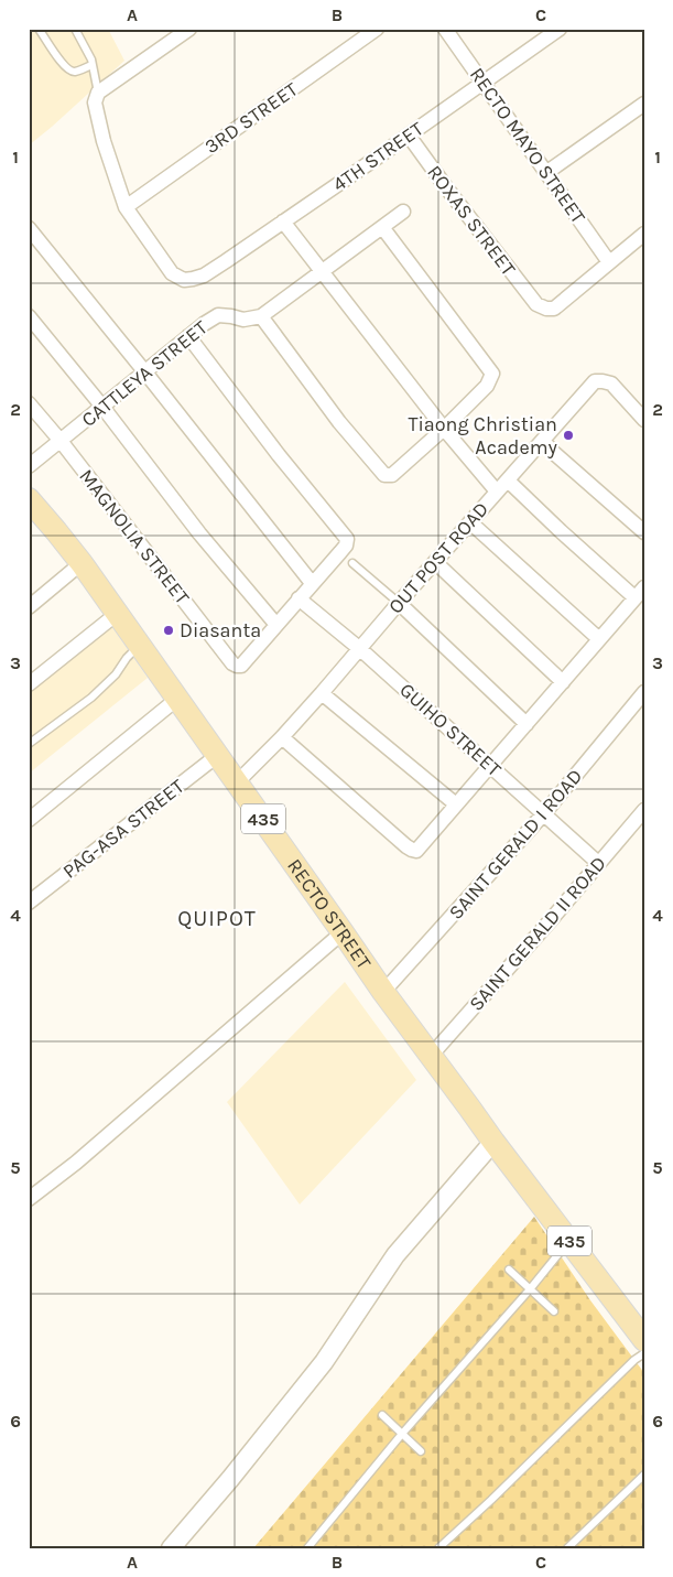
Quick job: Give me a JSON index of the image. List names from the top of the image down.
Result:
{
  "streets": {
    "main road": ["435", "RECTO STREET"],
    "street": [
      "3RD STREET",
      "RECTO MAYO STREET",
      "4TH STREET",
      "ROXAS STREET",
      "CATTLEYA STREET",
      "MAGNOLIA STREET",
      "OUT POST ROAD",
      "GUIHO STREET",
      "PAG-ASA STREET",
      "SAINT GERALD I ROAD",
      "SAINT GERALD II ROAD"
    ]
  },
  "crossings": [
    ["3RD STREET", "4TH STREET"],
    ["RECTO MAYO STREET", "4TH STREET"],
    ["RECTO MAYO STREET", "ROXAS STREET"],
    ["4TH STREET", "ROXAS STREET"],
    ["CATTLEYA STREET", "MAGNOLIA STREET"],
    ["OUT POST ROAD", "GUIHO STREET"],
    ["OUT POST ROAD", "RECTO STREET"],
    ["GUIHO STREET", "SAINT GERALD I ROAD"],
    ["GUIHO STREET", "SAINT GERALD II ROAD"],
    ["435", "RECTO STREET"],
    ["PAG-ASA STREET", "RECTO STREET"],
    ["SAINT GERALD I ROAD", "RECTO STREET"],
    ["RECTO STREET", "SAINT GERALD II ROAD"]
  ],
  "districts": ["QUIPOT"],
  "places": ["Tiaong Christian Academy", "Diasanta"],
  "grid": {
    "columns": ["A", "B", "C"],
    "rows": [
      "1",
      "2",
      "3",
      "4",
      "5",
      "6"
    ]
  }
}
